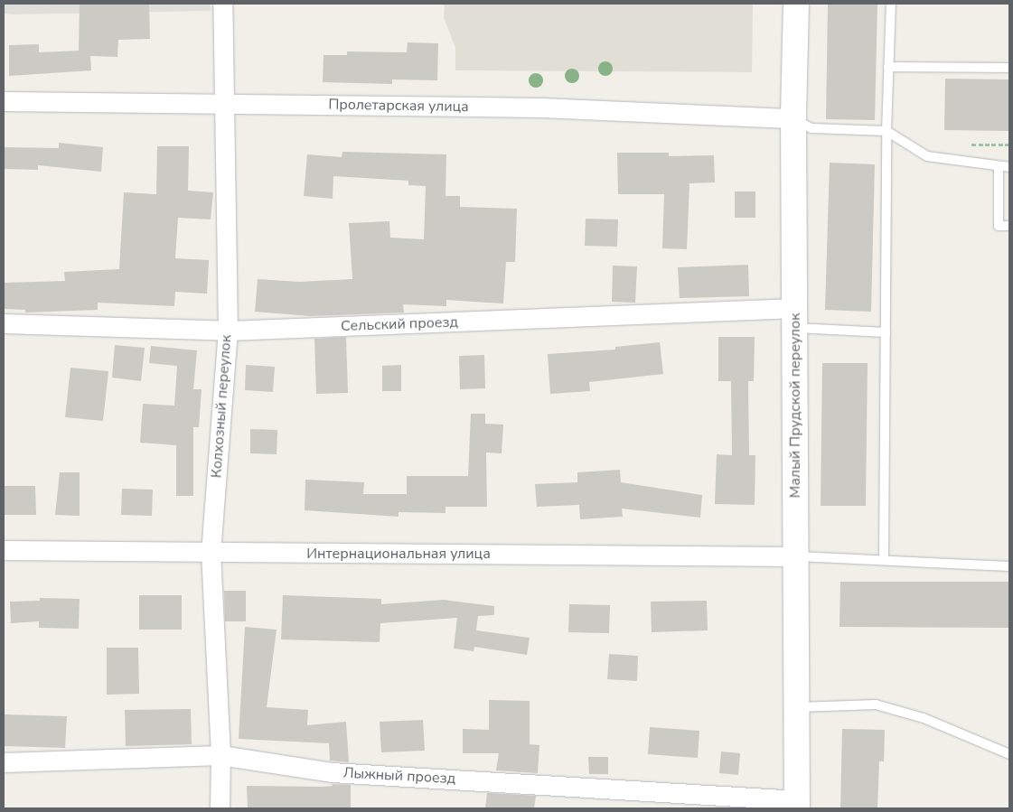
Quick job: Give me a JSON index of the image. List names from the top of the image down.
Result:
{
  "streets": {
    "street": [
      "Пролетарская улица",
      "Сельский проезд",
      "Малый Прудской переулок",
      "Колхозный переулок",
      "Интернациональная улица",
      "Лыжный проезд"
    ]
  },
  "crossings": [
    ["Пролетарская улица", "Малый Прудской переулок"],
    ["Пролетарская улица", "Колхозный переулок"],
    ["Сельский проезд", "Малый Прудской переулок"],
    ["Сельский проезд", "Колхозный переулок"],
    ["Малый Прудской переулок", "Интернациональная улица"],
    ["Малый Прудской переулок", "Лыжный проезд"],
    ["Колхозный переулок", "Интернациональная улица"],
    ["Колхозный переулок", "Лыжный проезд"]
  ]
}
